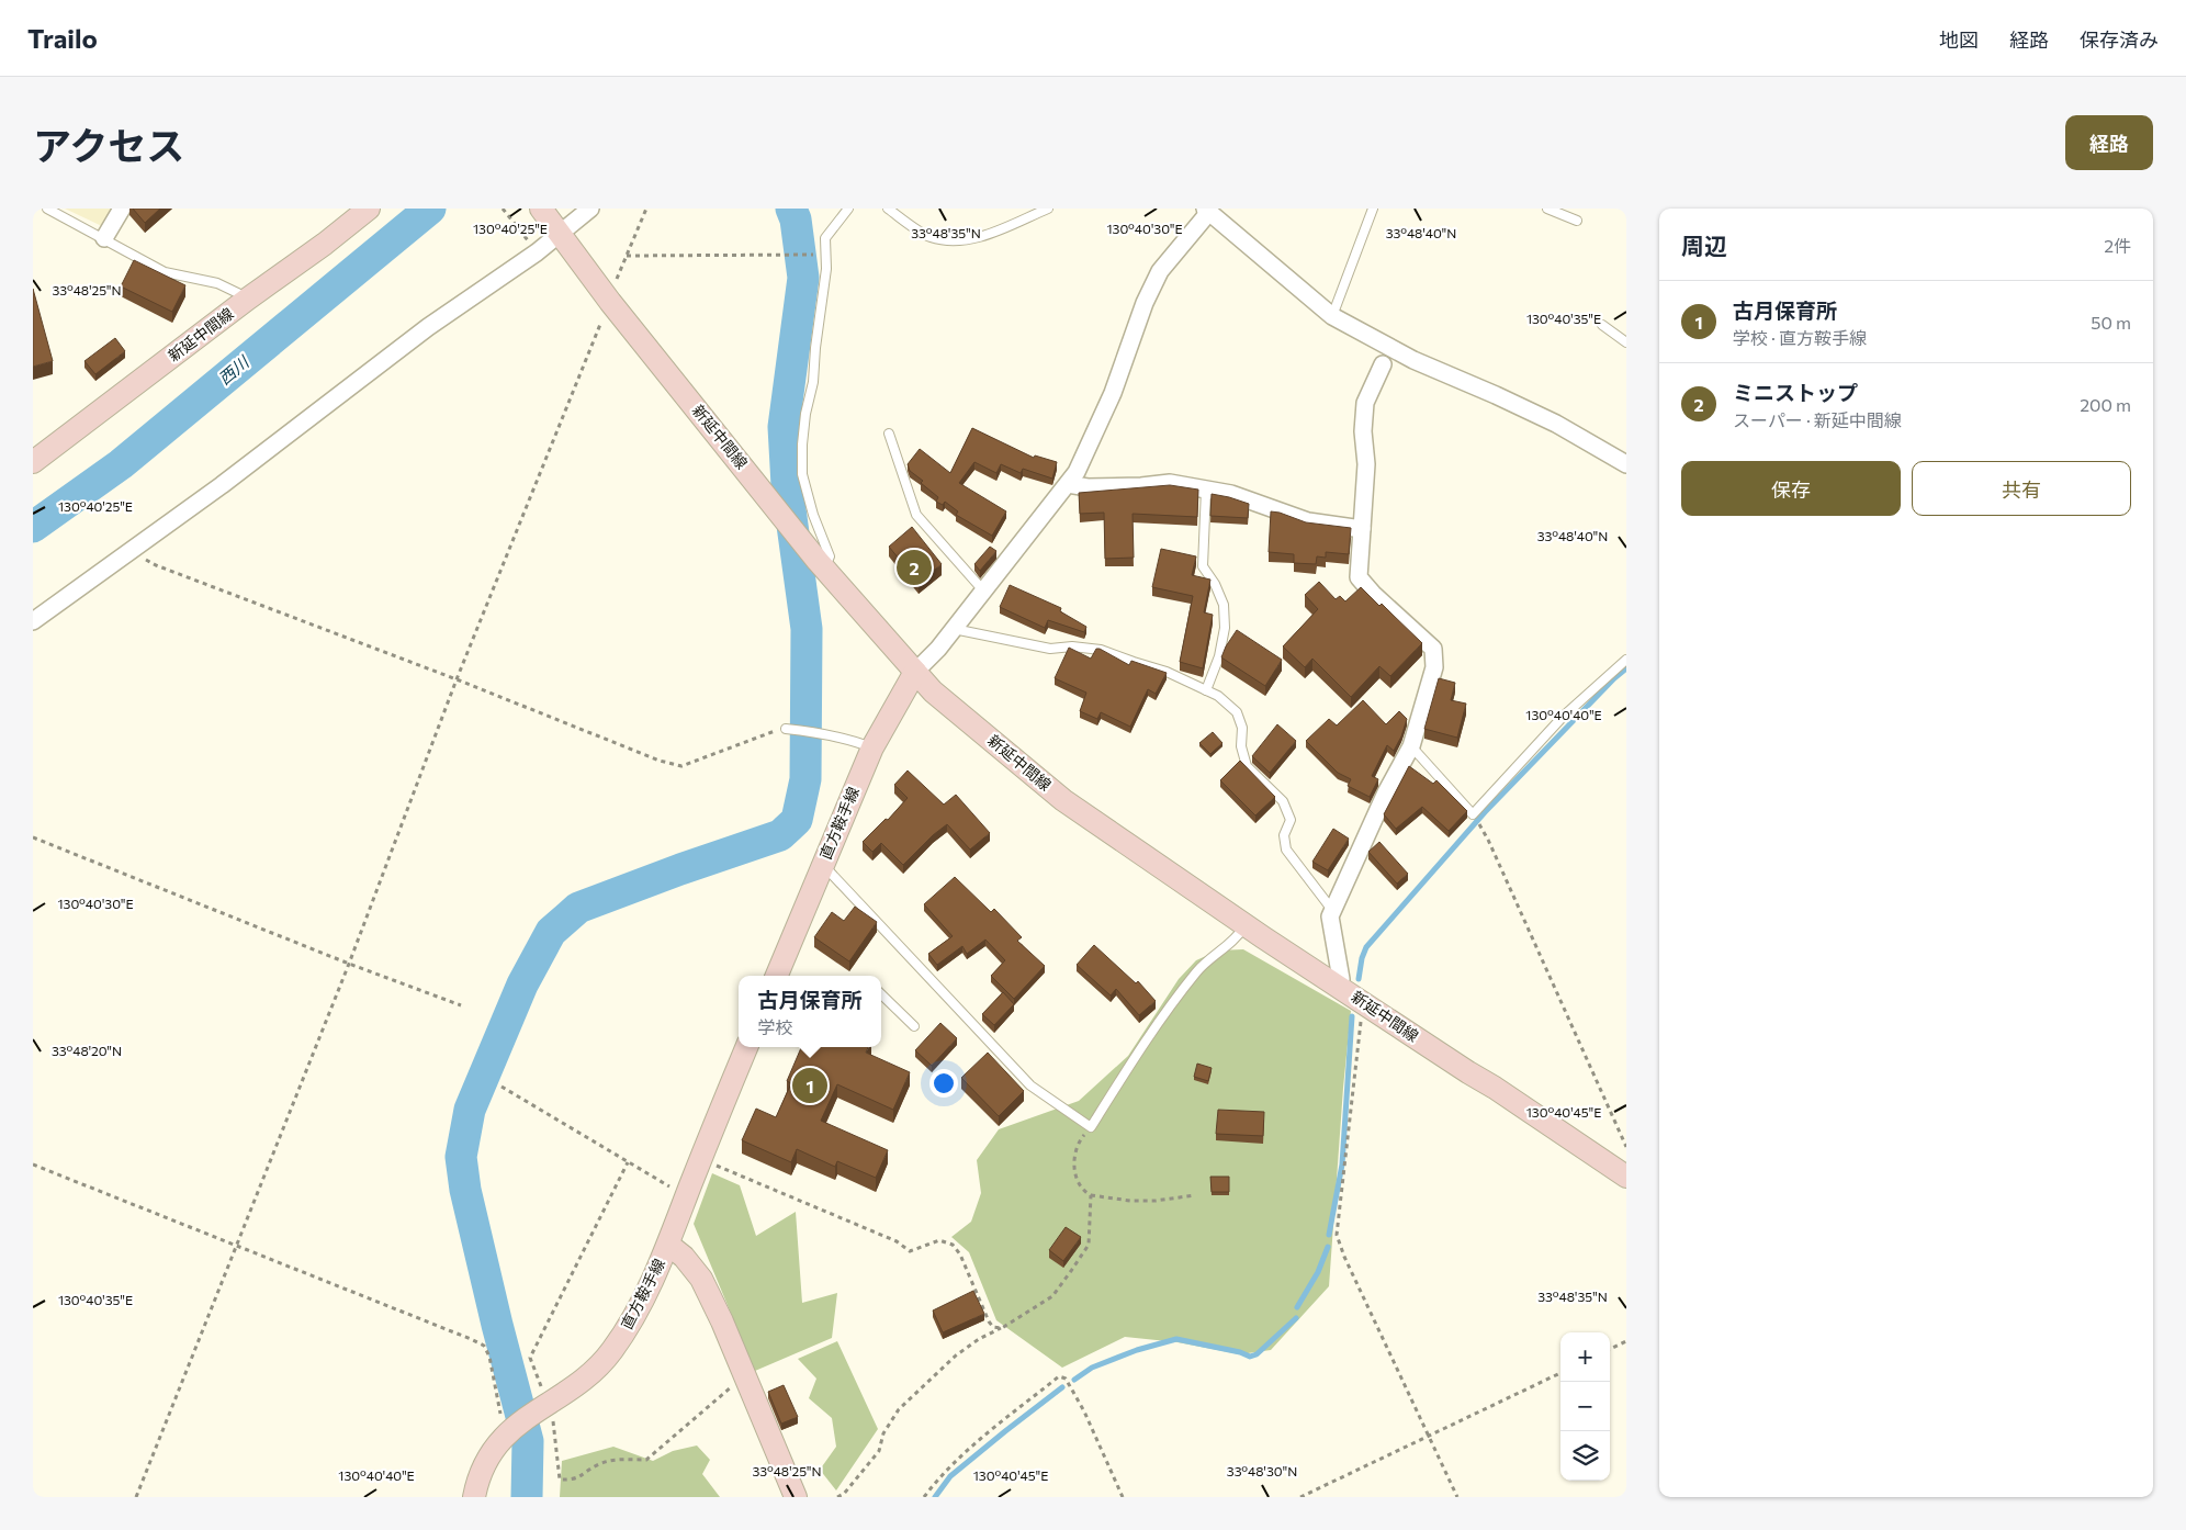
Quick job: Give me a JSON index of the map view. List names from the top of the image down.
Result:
{
  "streets": {
    "main road": ["新延中間線", "直方鞍手線"]
  },
  "crossings": [
    ["新延中間線", "直方鞍手線"]
  ],
  "water": ["西川"],
  "page": {
    "header": "Trailo",
    "nav": ["地図", "経路", "保存済み"],
    "title": "アクセス",
    "buttons": [
      "経路",
      ["保存", "共有"]
    ],
    "heading": ["周辺", "2件"],
    "list": [
      {
        "mark": "1",
        "name": "古月保育所",
        "note": "学校 · 直方鞍手線",
        "value": "50 m"
      },
      {
        "mark": "2",
        "name": "ミニストップ",
        "note": "スーパー · 新延中間線",
        "value": "200 m"
      }
    ],
    "pins": ["2", "1"],
    "popup": ["古月保育所", "学校"],
    "map_buttons": ["+", "−"]
  },
  "coordinates": [
    "130°40'25\"E",
    "130°40'30\"E",
    "33°48'40\"N",
    "33°48'35\"N",
    "33°48'25\"N",
    "130°40'35\"E",
    "130°40'40\"E",
    "33°48'20\"N",
    "130°40'45\"E",
    "33°48'30\"N"
  ]
}
